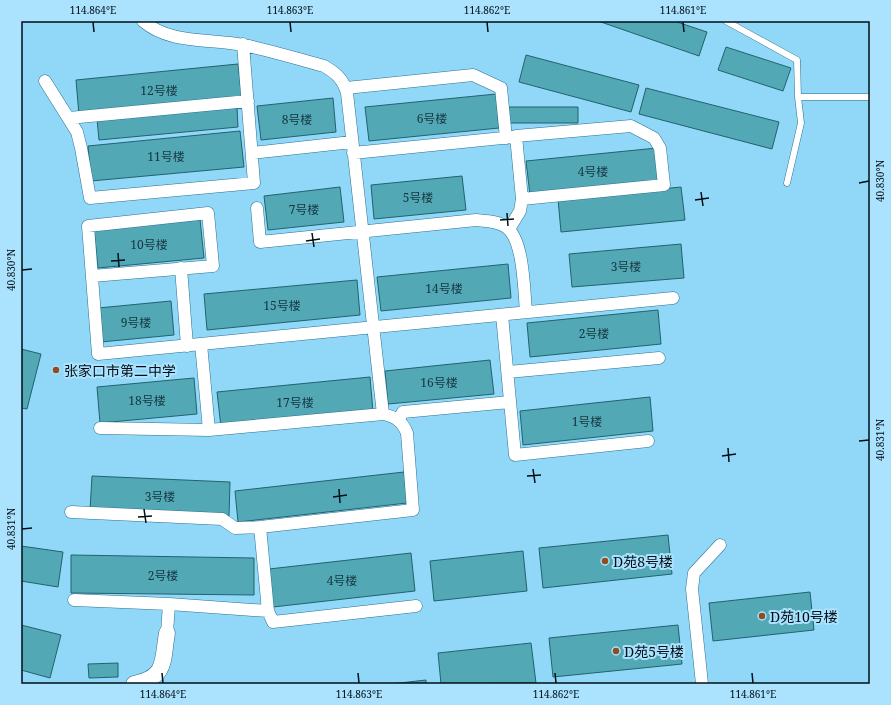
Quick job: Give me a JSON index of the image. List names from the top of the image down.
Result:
{
  "places": [
    "张家口市第二中学",
    "D苑8号楼",
    "D苑10号楼",
    "D苑5号楼"
  ],
  "house_numbers": [
    "12号楼",
    "6号楼",
    "8号楼",
    "11号楼",
    "4号楼",
    "5号楼",
    "7号楼",
    "10号楼",
    "3号楼",
    "14号楼",
    "15号楼",
    "9号楼",
    "2号楼",
    "16号楼",
    "18号楼",
    "17号楼",
    "1号楼",
    "3号楼",
    "2号楼",
    "4号楼"
  ],
  "coordinates": [
    "114.864°E",
    "114.863°E",
    "114.862°E",
    "114.861°E",
    "40.830°N",
    "40.831°N"
  ]
}
